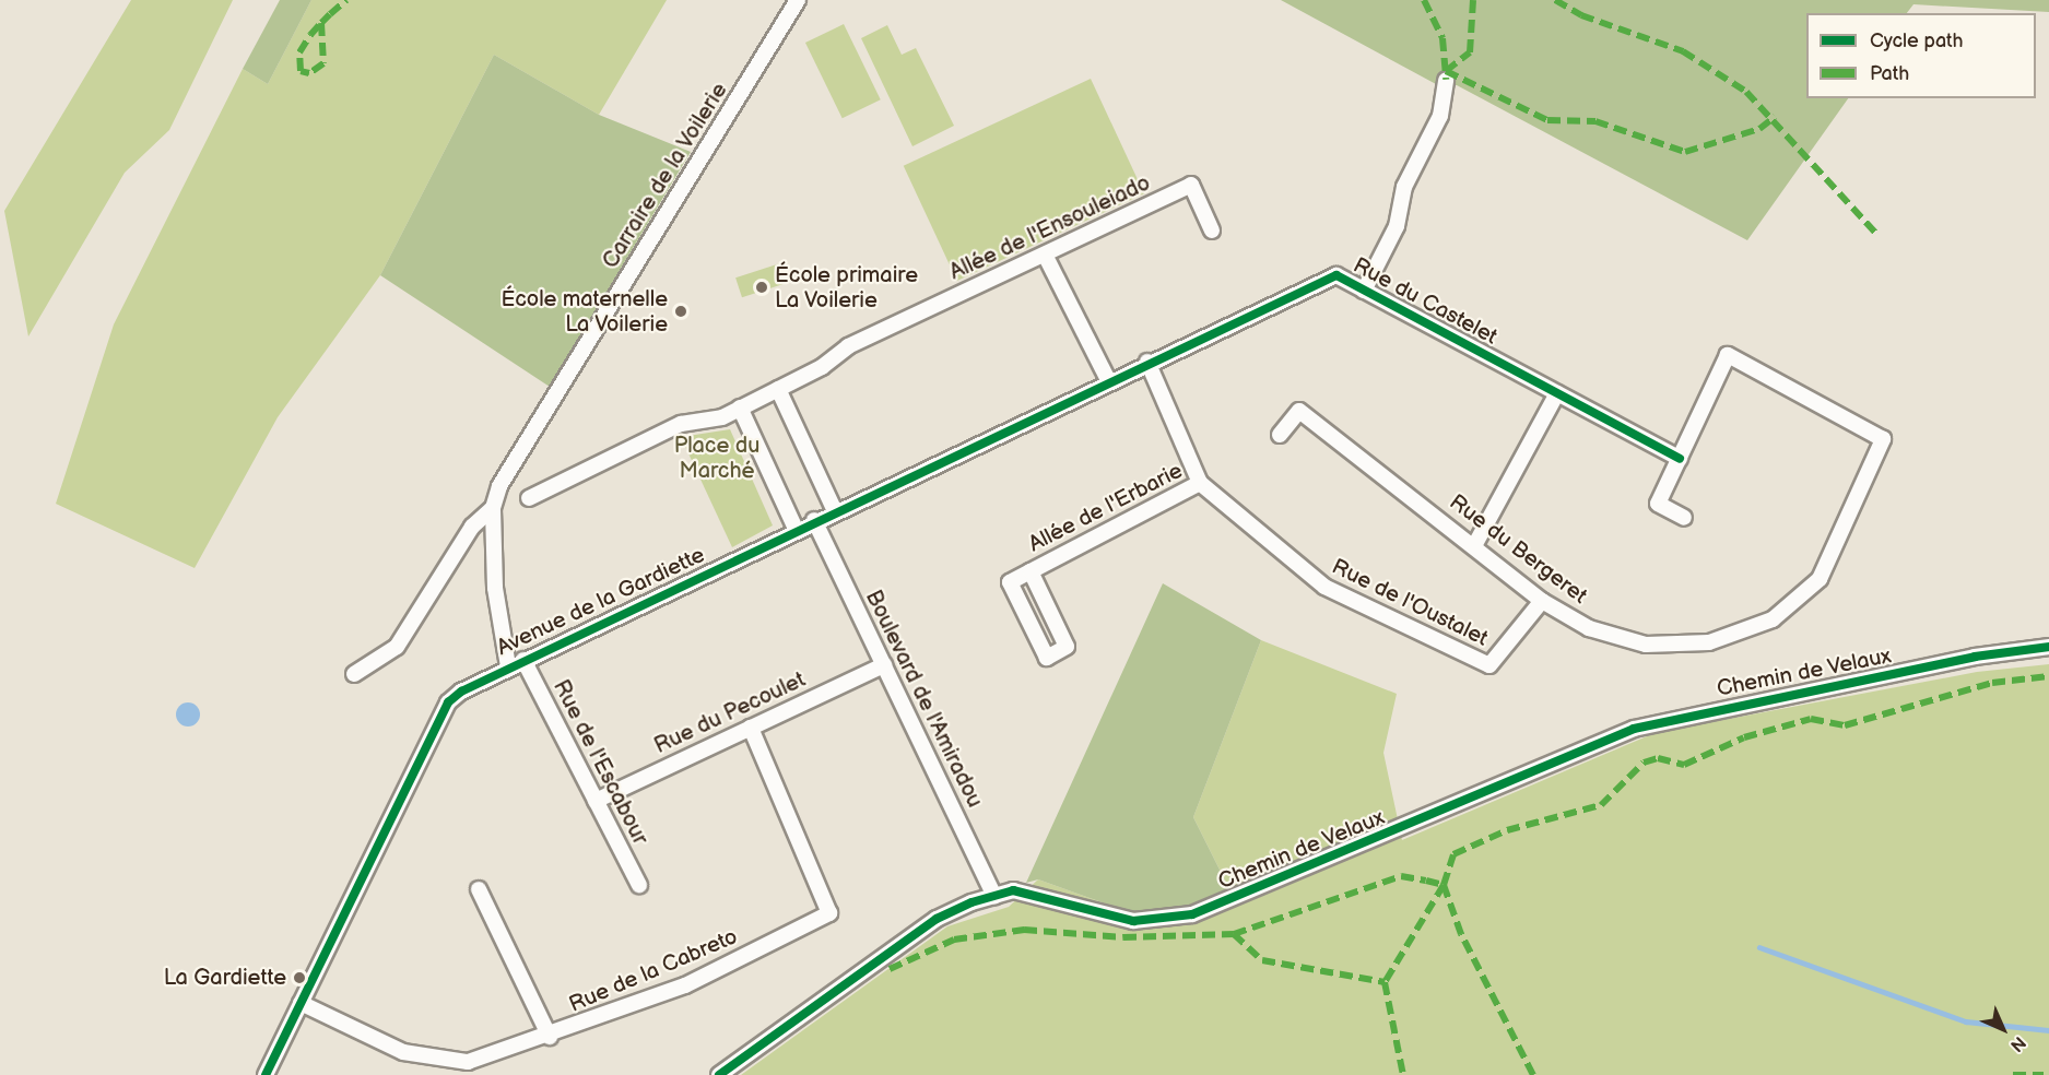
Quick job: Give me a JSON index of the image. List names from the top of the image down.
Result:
{
  "streets": {
    "street": [
      "Carraire de la Voilerie",
      "Allée de l'Ensouleiado",
      "Rue du Castelet",
      "Allée de l'Erbarie",
      "Rue du Bergeret",
      "Avenue de la Gardiette",
      "Rue de l'Oustalet",
      "Chemin de Velaux",
      "Boulevard de l'Amiradou",
      "Rue du Pecoulet",
      "Rue de l'Escabour",
      "Rue de la Cabreto"
    ]
  },
  "crossings": [
    ["Carraire de la Voilerie", "Avenue de la Gardiette"],
    ["Rue du Castelet", "Rue du Bergeret"],
    ["Rue du Castelet", "Avenue de la Gardiette"],
    ["Rue du Castelet", "Rue de l'Oustalet"],
    ["Allée de l'Erbarie", "Rue de l'Oustalet"],
    ["Rue du Bergeret", "Rue de l'Oustalet"],
    ["Avenue de la Gardiette", "Rue de l'Oustalet"],
    ["Avenue de la Gardiette", "Boulevard de l'Amiradou"],
    ["Avenue de la Gardiette", "Rue de l'Escabour"],
    ["Avenue de la Gardiette", "Rue de la Cabreto"],
    ["Chemin de Velaux", "Boulevard de l'Amiradou"],
    ["Boulevard de l'Amiradou", "Rue du Pecoulet"],
    ["Rue du Pecoulet", "Rue de l'Escabour"],
    ["Rue du Pecoulet", "Rue de la Cabreto"]
  ],
  "parks": ["Place du Marché"],
  "places": ["École primaire La Voilerie", "École maternelle La Voilerie", "La Gardiette"],
  "legend": ["Cycle path", "Path"],
  "north": "bottom right"
}
